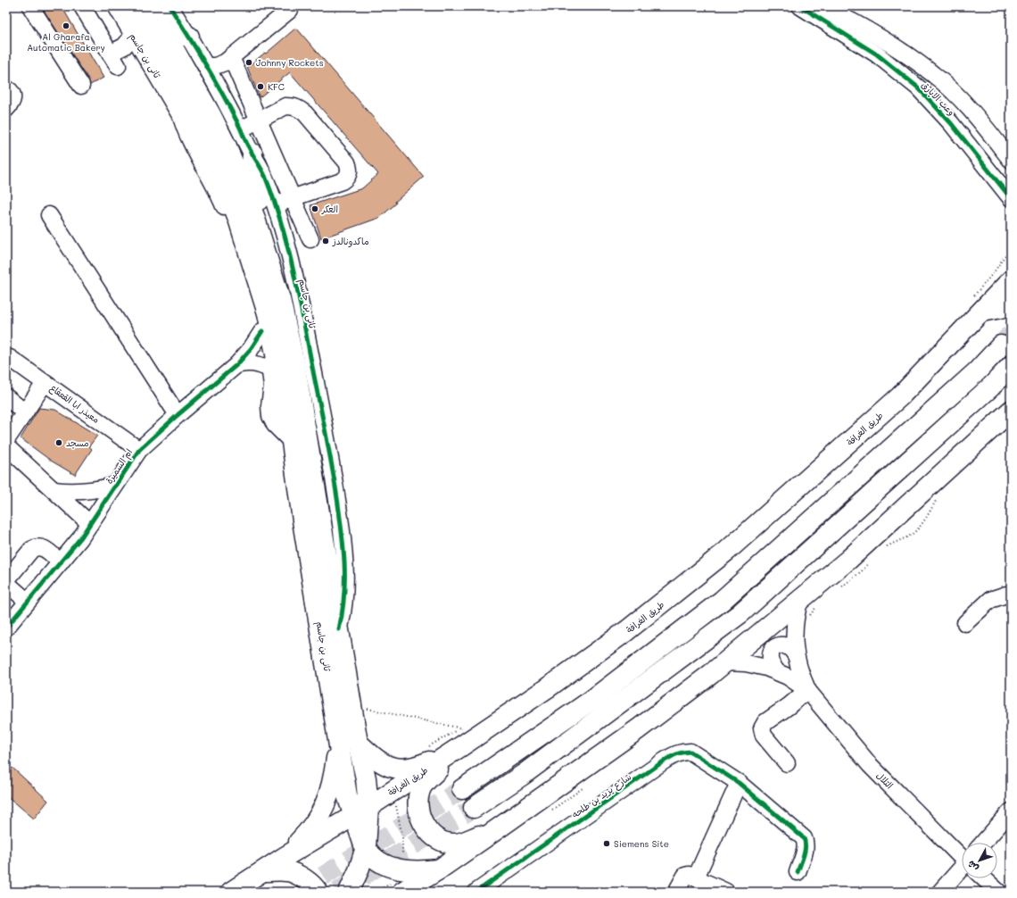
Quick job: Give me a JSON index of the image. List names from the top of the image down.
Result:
{
  "streets": {
    "main road": ["ثانى بن جاسم", "طريق الغرافة"],
    "street": [
      "وعب الابارق",
      "معيذر ابا القعقاع",
      "ام السميرة",
      "التلال",
      "شارع يزيد بن طلحه"
    ]
  },
  "crossings": [
    ["ثانى بن جاسم", "طريق الغرافة"],
    ["ثانى بن جاسم", "ام السميرة"],
    ["معيذر ابا القعقاع", "ام السميرة"]
  ],
  "places": [
    "Al Gharafa Automatic Bakery",
    "Johnny Rockets",
    "KFC",
    "العكر",
    "ماكدونالدز",
    "مسجد",
    "Siemens Site"
  ],
  "north": "bottom left"
}
